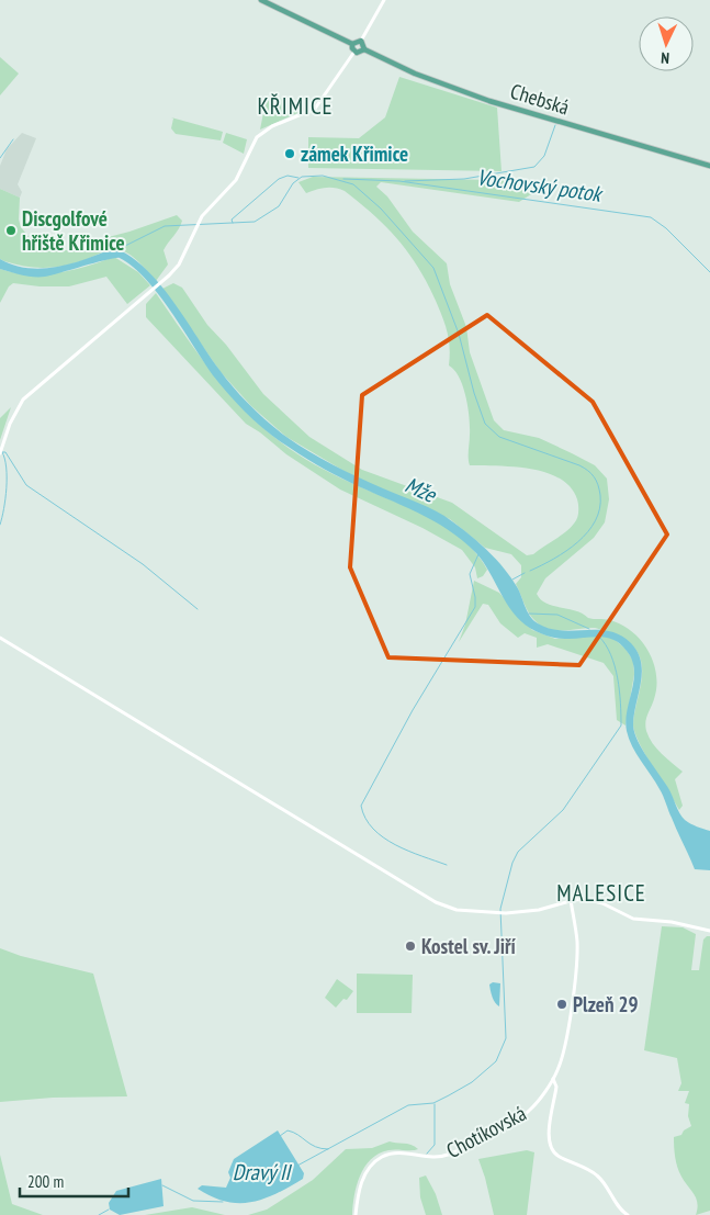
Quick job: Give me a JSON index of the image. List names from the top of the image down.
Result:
{
  "streets": {
    "main road": ["Chebská"],
    "street": ["Chotíkovská"]
  },
  "districts": ["KŘIMICE", "MALESICE"],
  "water": ["Vochovský potok", "Mže", "Dravý II"],
  "places": [
    "zámek Křimice",
    "Discgolfové hřiště Křimice",
    "Kostel sv. Jiří",
    "Plzeň 29"
  ],
  "scale_bar": "200 m",
  "north": "bottom"
}
